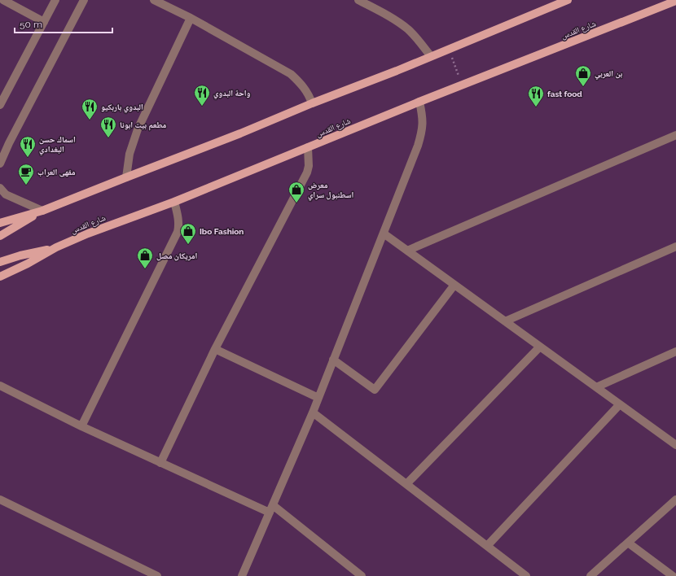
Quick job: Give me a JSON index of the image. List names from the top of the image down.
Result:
{
  "streets": {
    "main road": ["شارع القدس"]
  },
  "places": {
    "shop": [
      "بن العربي",
      "معرض اسطنبول سراي",
      "Ibo Fashion",
      "امريكان مصل"
    ],
    "restaurant": [
      "واحة البدوي",
      "fast food",
      "البدوي باربكيو",
      "مطعم بيت ابونا",
      "اسماك حسن البغدادي"
    ],
    "cafe": ["مقهى العراب"]
  },
  "scale_bar": "50 m"
}
